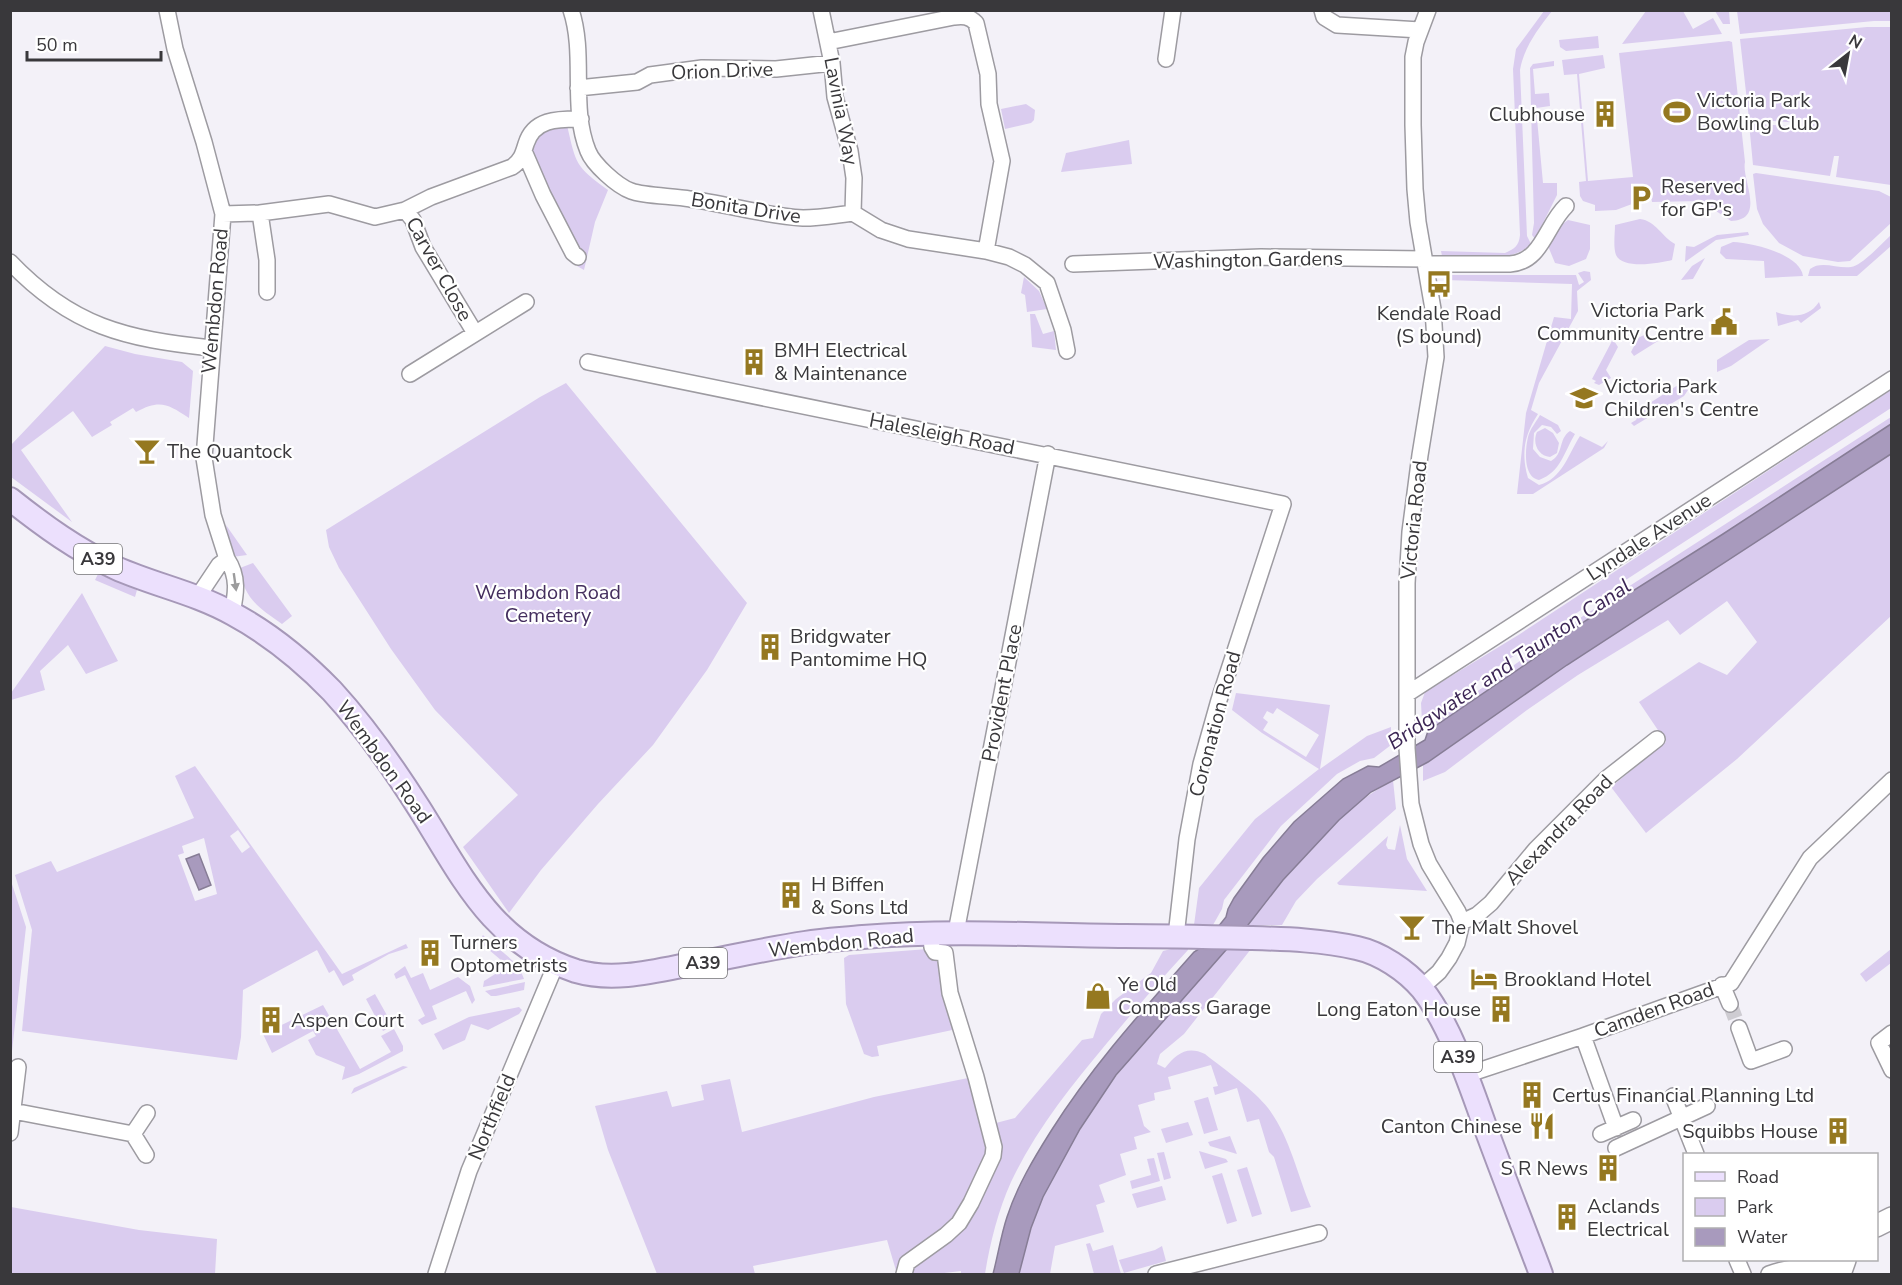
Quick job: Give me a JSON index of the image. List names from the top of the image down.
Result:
{
  "streets": {
    "main road": ["Wembdon Road", "A39"],
    "street": [
      "Orion Drive",
      "Lavinia Way",
      "Bonita Drive",
      "Washington Gardens",
      "Carver Close",
      "Halesleigh Road",
      "Victoria Road",
      "Lyndale Avenue",
      "Provident Place",
      "Coronation Road",
      "Alexandra Road",
      "Camden Road",
      "Northfield"
    ]
  },
  "crossings": [
    ["Orion Drive", "Lavinia Way"],
    ["Orion Drive", "Bonita Drive"],
    ["Lavinia Way", "Bonita Drive"],
    ["Washington Gardens", "Victoria Road"],
    ["Carver Close", "Wembdon Road"],
    ["Wembdon Road", "A39"],
    ["Wembdon Road", "Provident Place"],
    ["Wembdon Road", "Coronation Road"],
    ["Wembdon Road", "Northfield"],
    ["Halesleigh Road", "Provident Place"],
    ["Halesleigh Road", "Coronation Road"],
    ["Victoria Road", "Lyndale Avenue"],
    ["Victoria Road", "Alexandra Road"],
    ["A39", "Camden Road"]
  ],
  "water": ["Bridgwater and Taunton Canal"],
  "parks": ["Wembdon Road Cemetery"],
  "places": {
    "sports": ["Victoria Park Bowling Club"],
    "building": [
      "Clubhouse",
      "BMH Electrical & Maintenance",
      "Bridgwater Pantomime HQ",
      "H Biffen & Sons Ltd",
      "Turners Optometrists",
      "Long Eaton House",
      "Aspen Court",
      "Certus Financial Planning Ltd",
      "Squibbs House",
      "S R News",
      "Aclands Electrical"
    ],
    "parking": ["Reserved for GP's"],
    "bus stop": ["Kendale Road (S bound)"],
    "public building": ["Victoria Park Community Centre"],
    "school or university": ["Victoria Park Children's Centre"],
    "bar": ["The Quantock", "The Malt Shovel"],
    "hotel": ["Brookland Hotel"],
    "shop": ["Ye Old Compass Garage"],
    "restaurant": ["Canton Chinese"]
  },
  "legend": ["Road", "Park", "Water"],
  "scale_bar": "50 m",
  "north": "top right"
}
